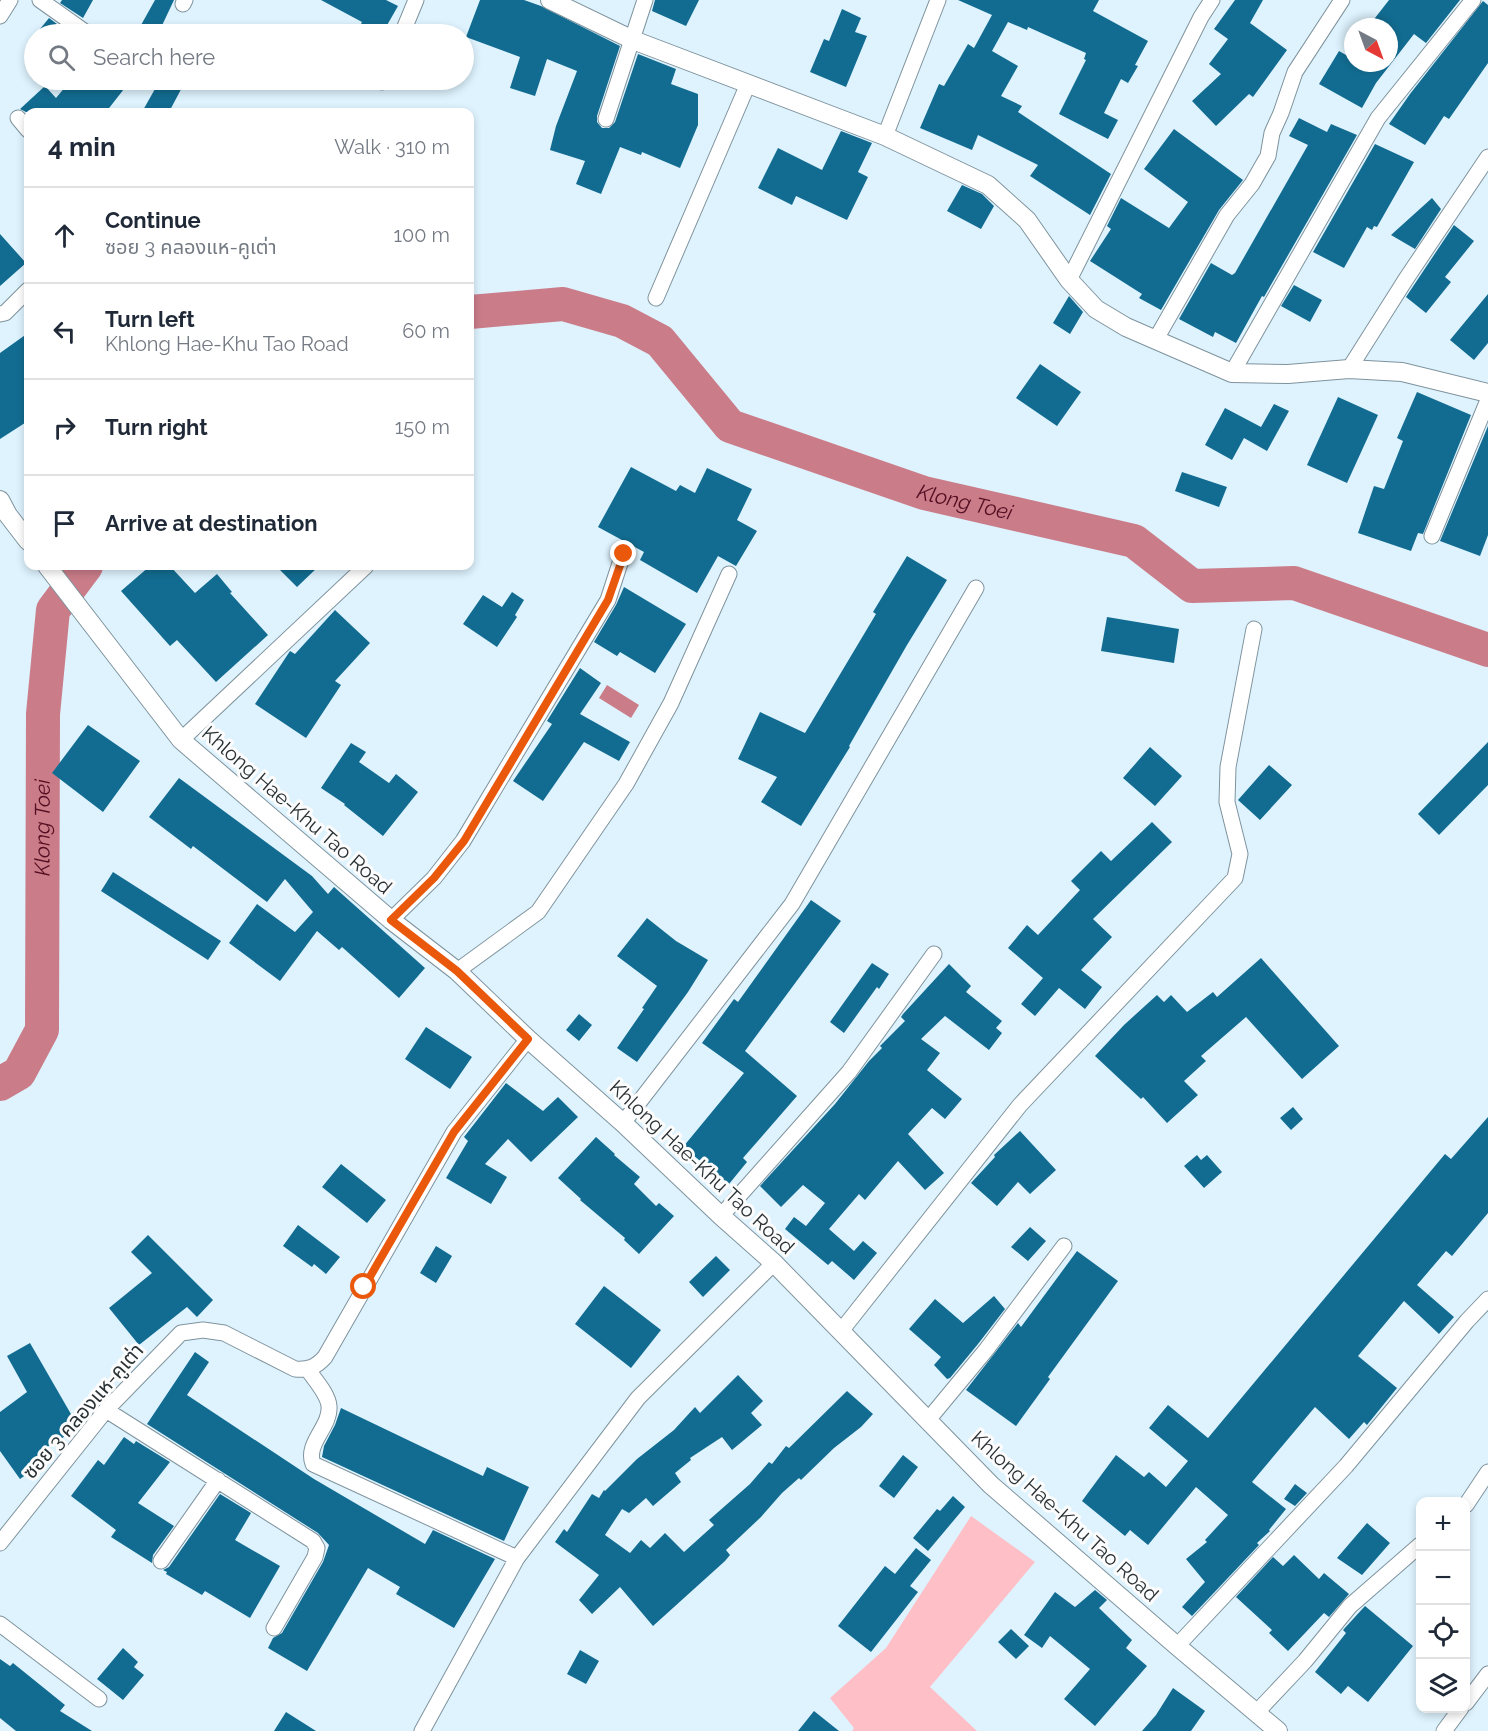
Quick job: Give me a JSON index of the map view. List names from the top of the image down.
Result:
{
  "streets": {
    "street": ["Khlong Hae-Khu Tao Road", "ซอย 3 คลองแห-คูเต่า"]
  },
  "water": ["Klong Toei"],
  "north": "bottom right",
  "page": {
    "search": "Search here",
    "heading": ["4 min", "Walk · 310 m"],
    "list": [
      ["Continue", "ซอย 3 คลองแห-คูเต่า", "100 m"],
      ["Turn left", "Khlong Hae-Khu Tao Road", "60 m"],
      ["Turn right", "150 m"],
      "Arrive at destination"
    ],
    "map_buttons": ["+", "−"]
  }
}
